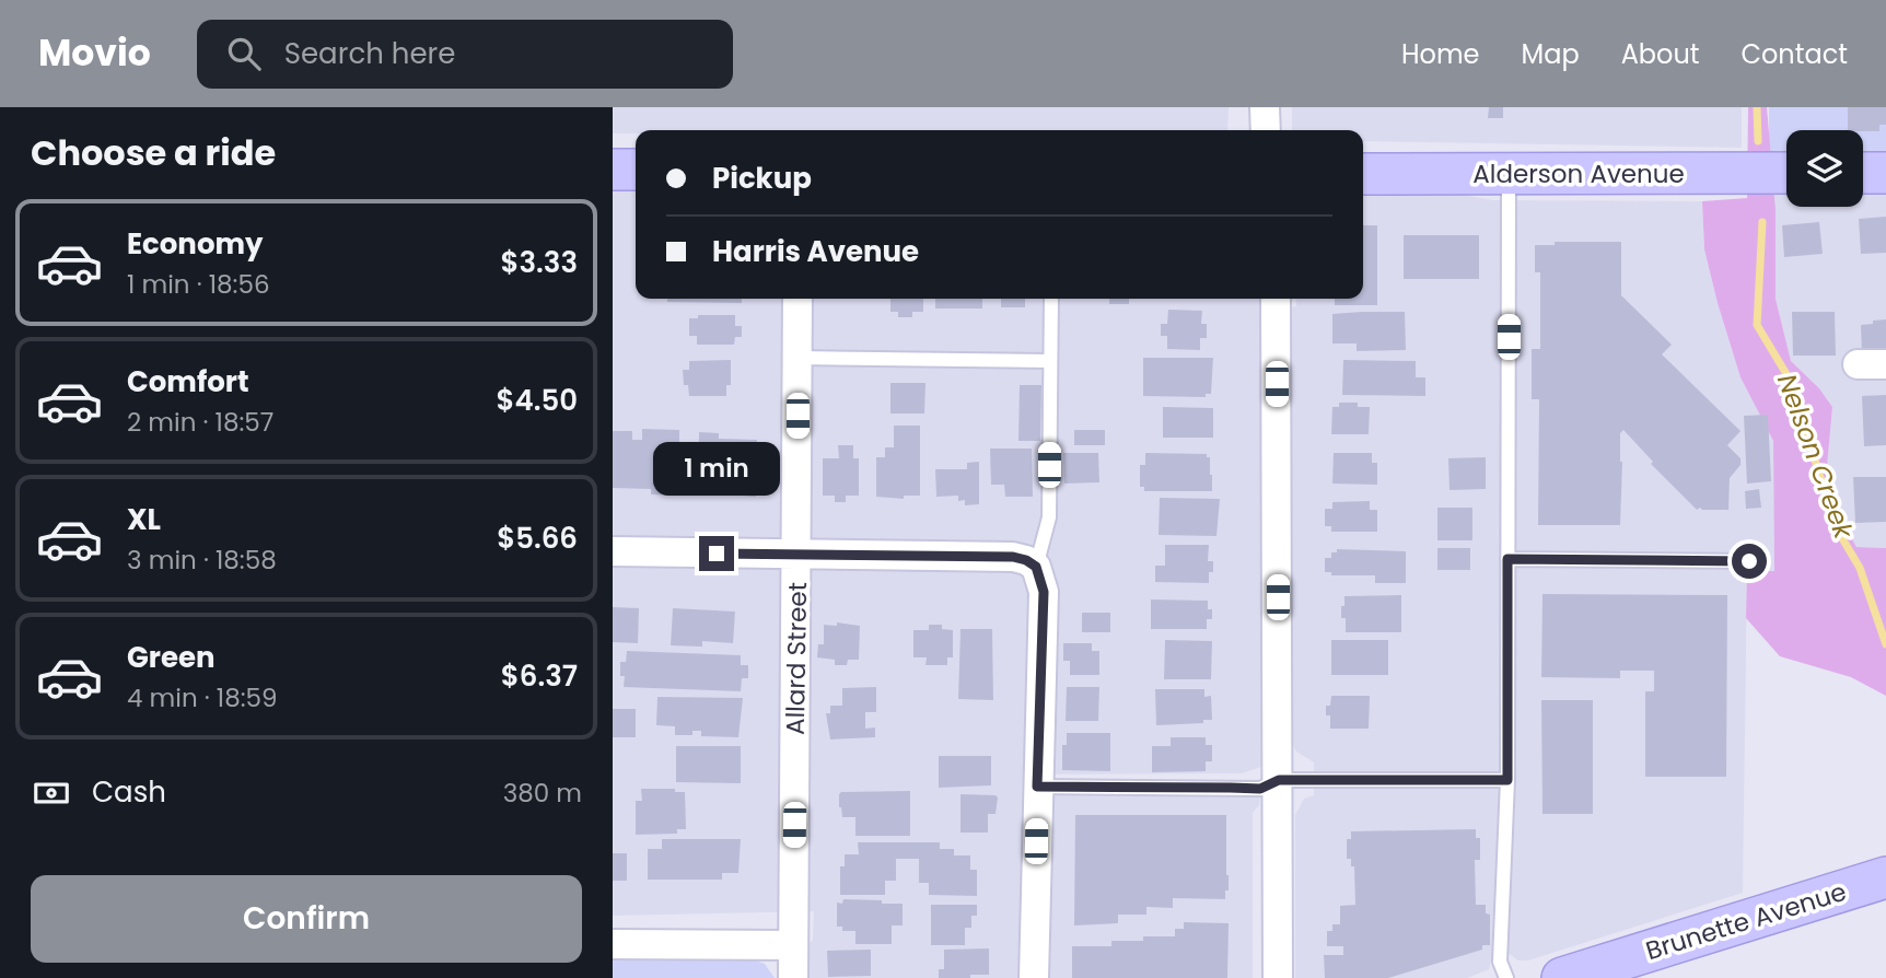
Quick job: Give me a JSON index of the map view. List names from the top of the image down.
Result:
{
  "streets": {
    "street": ["Alderson Avenue", "Allard Street", "Brunette Avenue"]
  },
  "water": ["Nelson Creek"],
  "page": {
    "header": "Movio",
    "search": "Search here",
    "nav": [
      "Home",
      "Map",
      "About",
      "Contact"
    ],
    "heading": "Choose a ride",
    "banner": ["Pickup", "Harris Avenue"],
    "list": [
      {
        "name": "Economy",
        "note": "1 min · 18:56",
        "value": "$3.33"
      },
      {
        "name": "Comfort",
        "note": "2 min · 18:57",
        "value": "$4.50"
      },
      {
        "name": "XL",
        "note": "3 min · 18:58",
        "value": "$5.66"
      },
      {
        "name": "Green",
        "note": "4 min · 18:59",
        "value": "$6.37"
      }
    ],
    "bubble": "1 min",
    "pay": ["Cash", "380 m"],
    "buttons": "Confirm"
  }
}
